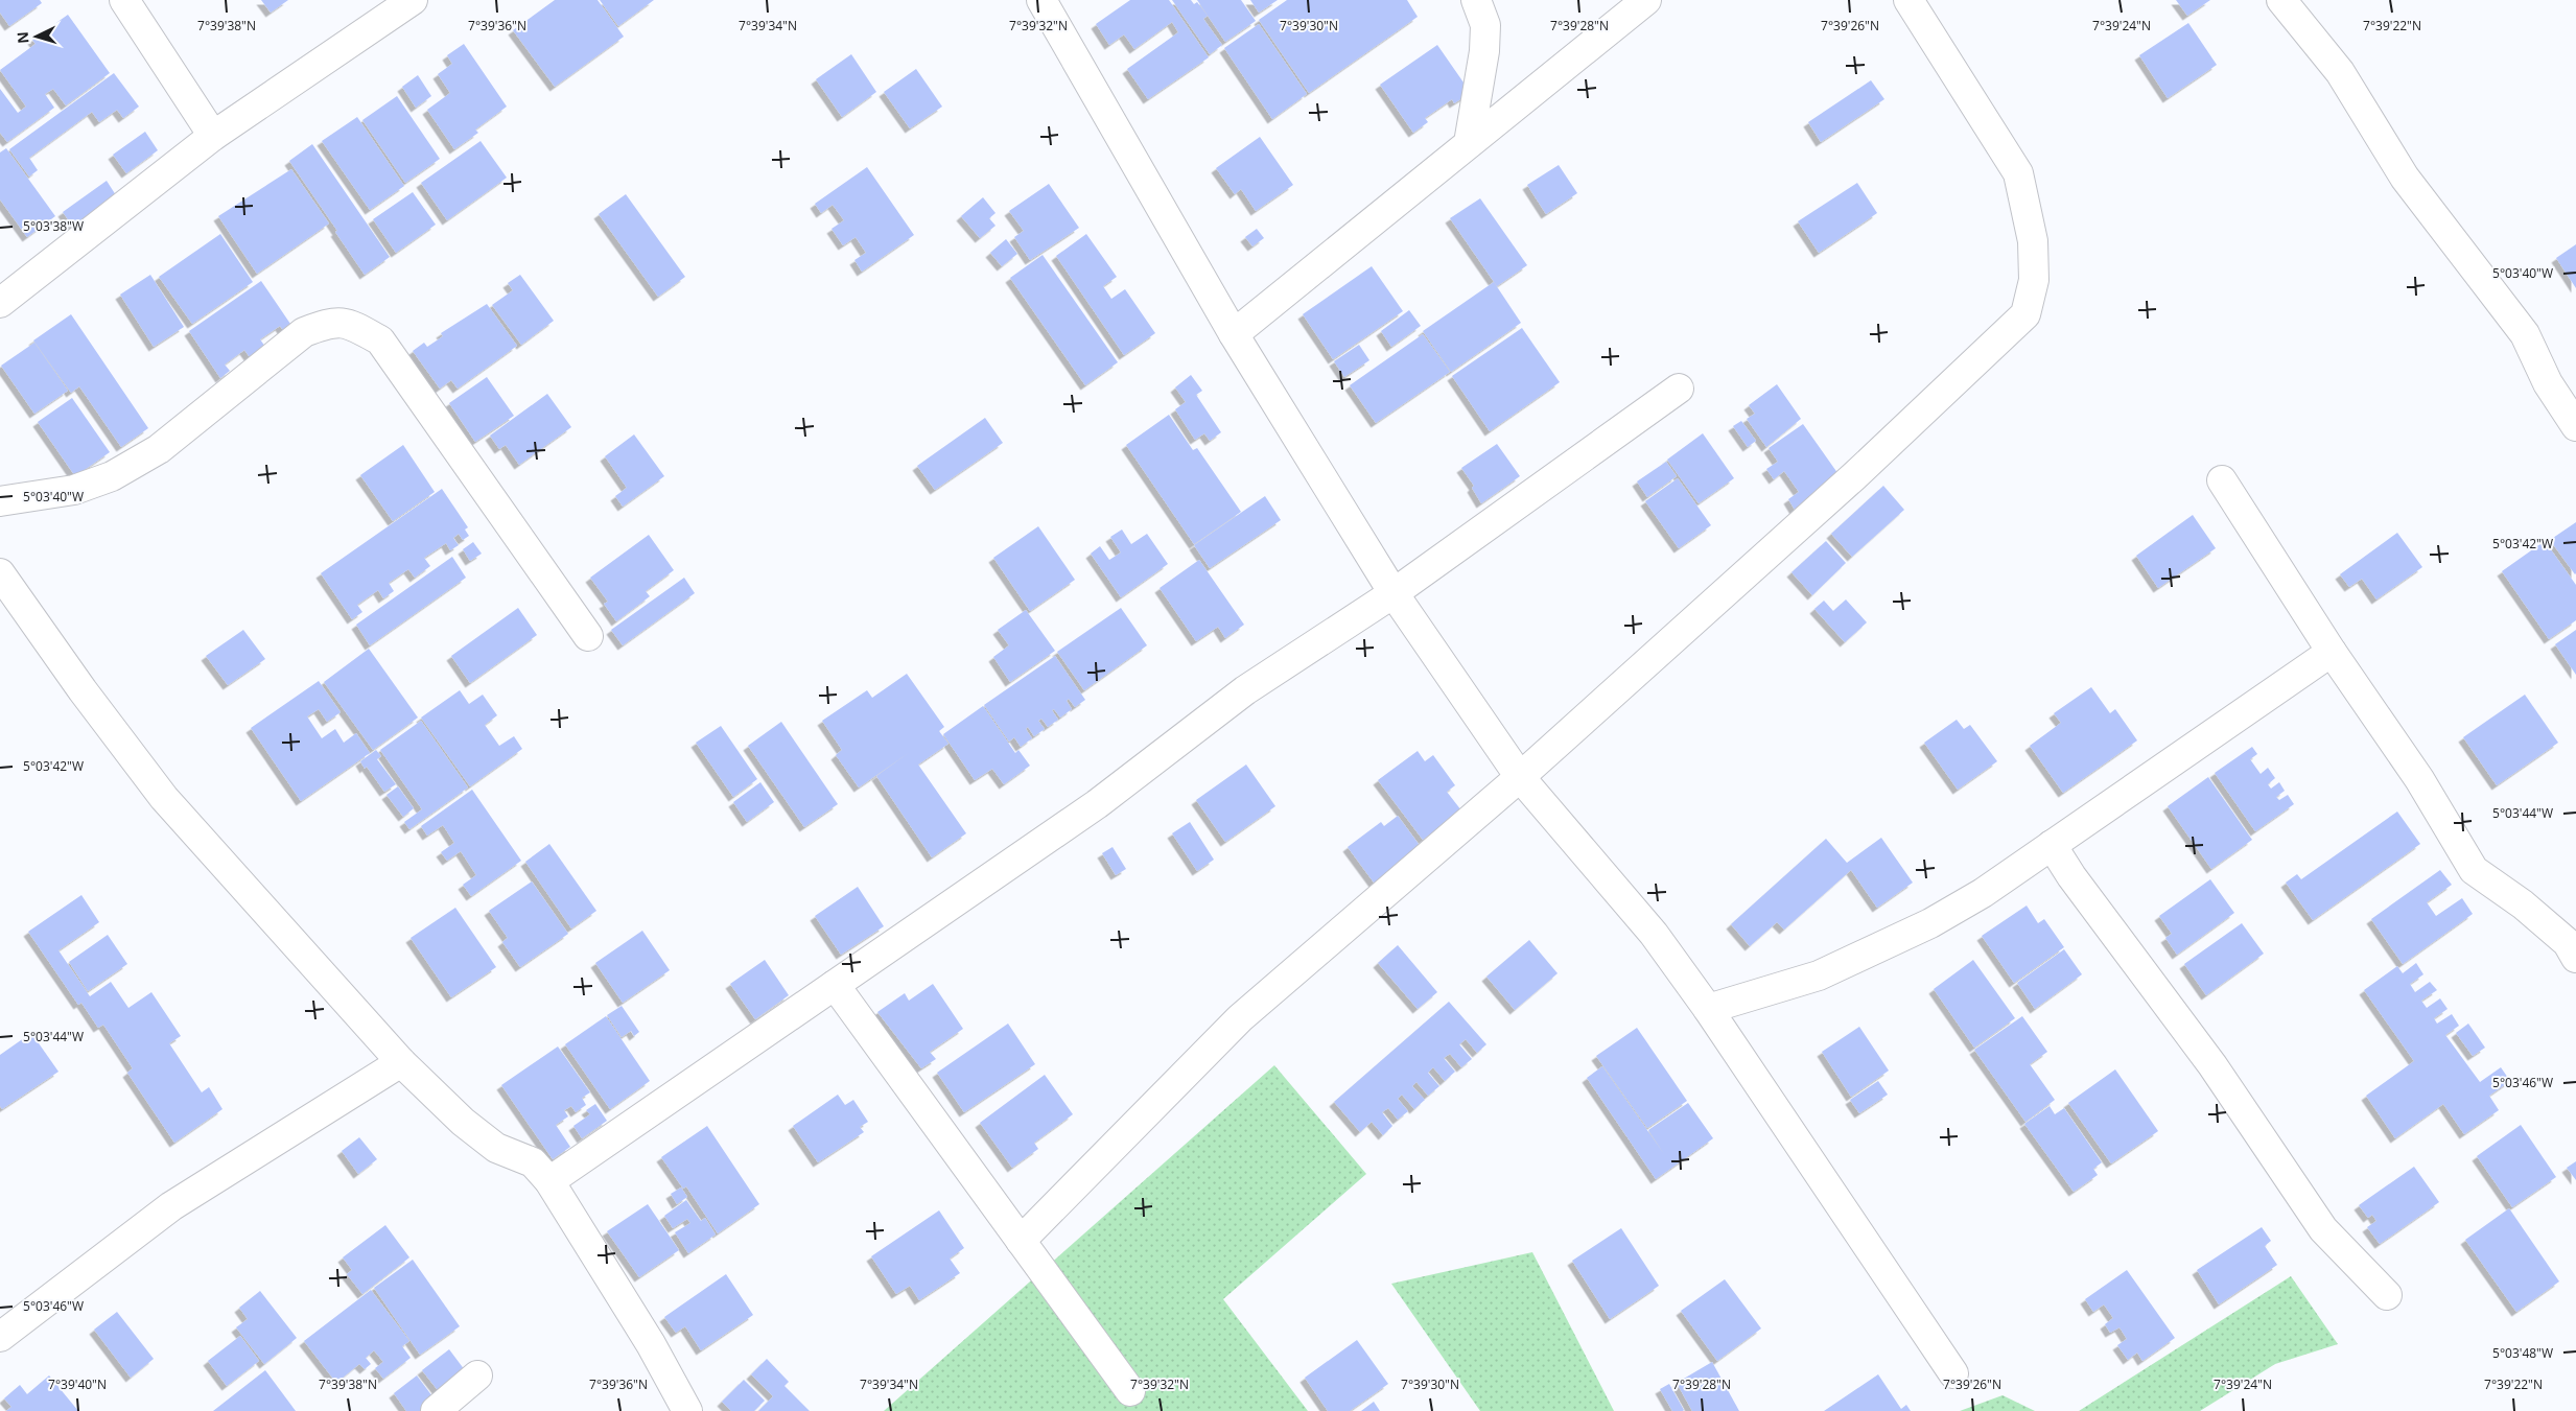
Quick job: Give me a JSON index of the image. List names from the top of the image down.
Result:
{
  "north": "left",
  "coordinates": [
    "7°39'38\"N",
    "7°39'30\"N",
    "7°39'24\"N",
    "7°39'36\"N",
    "7°39'34\"N",
    "7°39'32\"N",
    "7°39'28\"N",
    "7°39'26\"N",
    "7°39'22\"N",
    "5°03'38\"W",
    "5°03'40\"W",
    "5°03'42\"W",
    "5°03'44\"W",
    "5°03'46\"W",
    "5°03'48\"W",
    "7°39'40\"N"
  ]
}
